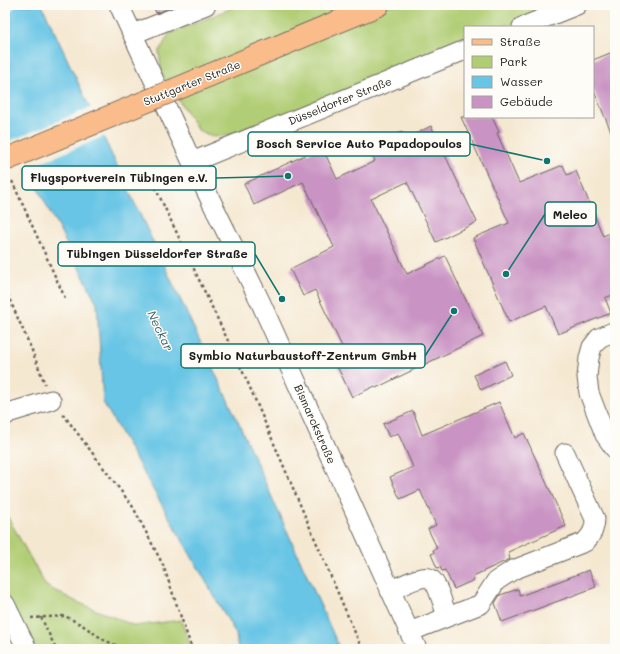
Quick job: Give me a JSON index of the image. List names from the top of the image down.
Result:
{
  "streets": {
    "main road": ["Stuttgarter Straße"],
    "street": ["Düsseldorfer Straße", "Bismarckstraße"]
  },
  "crossings": [
    ["Düsseldorfer Straße", "Bismarckstraße"]
  ],
  "water": ["Neckar"],
  "places": [
    "Bosch Service Auto Papadopoulos",
    "Flugsportverein Tübingen e.V.",
    "Meleo",
    "Tübingen Düsseldorfer Straße",
    "Symbio Naturbaustoff-Zentrum GmbH"
  ],
  "legend": [
    "Straße",
    "Park",
    "Wasser",
    "Gebäude"
  ]
}
